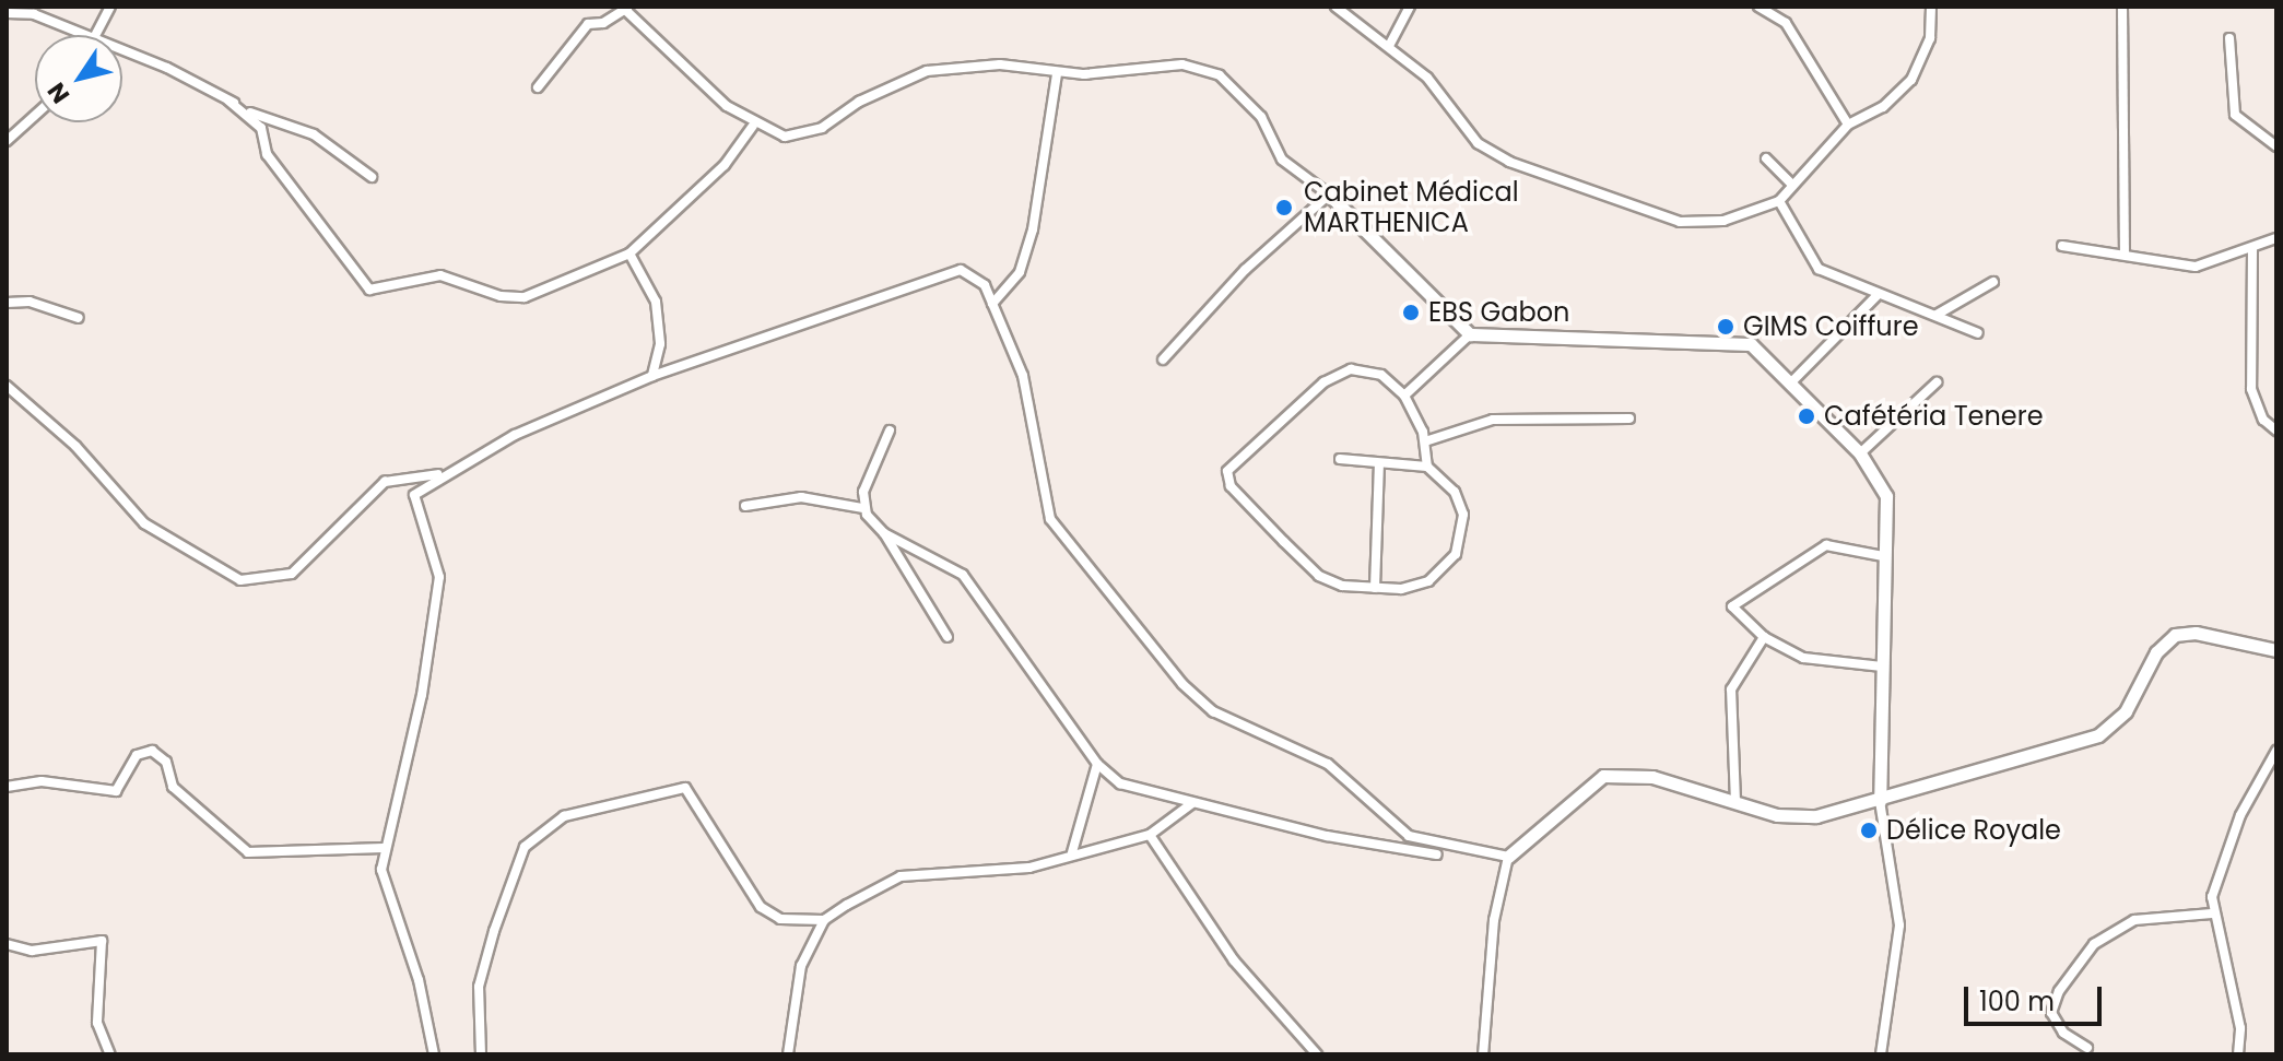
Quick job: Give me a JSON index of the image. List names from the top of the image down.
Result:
{
  "places": [
    "Cabinet Médical MARTHENICA",
    "EBS Gabon",
    "GIMS Coiffure",
    "Cafétéria Tenere",
    "Délice Royale"
  ],
  "scale_bar": "100 m",
  "north": "bottom left"
}
